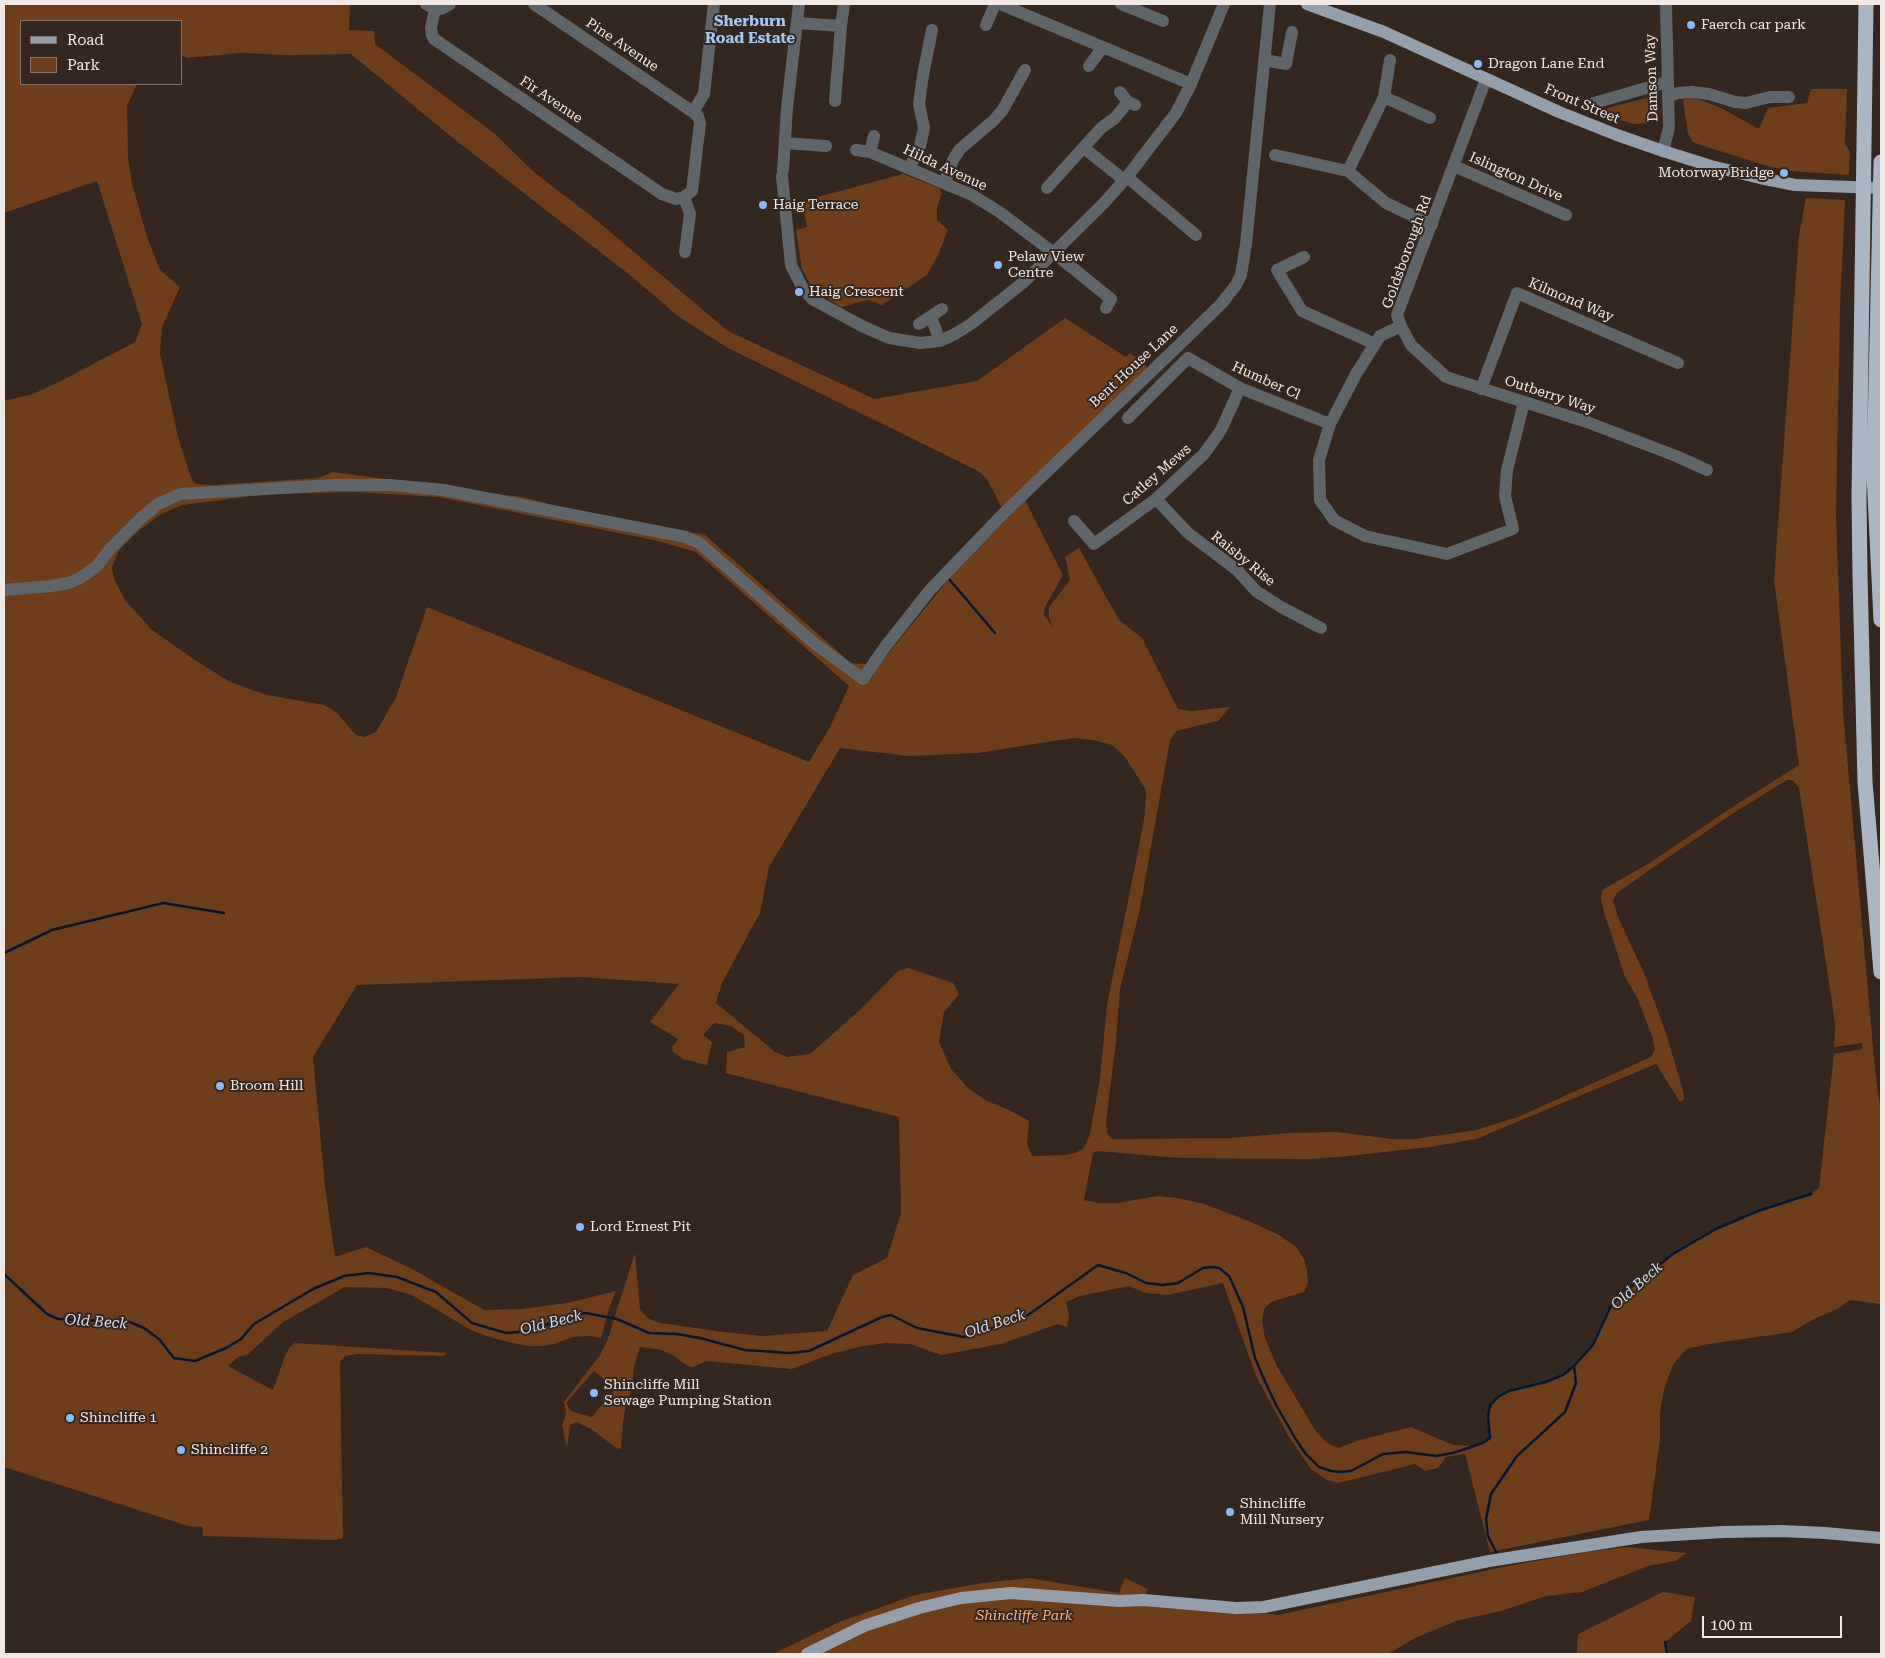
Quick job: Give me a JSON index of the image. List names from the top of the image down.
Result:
{
  "streets": {
    "main road": ["Front Street"],
    "street": [
      "Pine Avenue",
      "Damson Way",
      "Fir Avenue",
      "Hilda Avenue",
      "Islington Drive",
      "Goldsborough Rd",
      "Kilmond Way",
      "Bent House Lane",
      "Humber Cl",
      "Outberry Way",
      "Catley Mews",
      "Raisby Rise"
    ]
  },
  "crossings": [
    ["Damson Way", "Front Street"],
    ["Front Street", "Goldsborough Rd"],
    ["Islington Drive", "Goldsborough Rd"],
    ["Goldsborough Rd", "Humber Cl"],
    ["Goldsborough Rd", "Outberry Way"],
    ["Kilmond Way", "Outberry Way"],
    ["Humber Cl", "Catley Mews"],
    ["Catley Mews", "Raisby Rise"]
  ],
  "districts": ["Sherburn Road Estate"],
  "water": ["Old Beck"],
  "parks": ["Shincliffe Park"],
  "places": [
    "Faerch car park",
    "Dragon Lane End",
    "Motorway Bridge",
    "Haig Terrace",
    "Pelaw View Centre",
    "Haig Crescent",
    "Broom Hill",
    "Lord Ernest Pit",
    "Shincliffe Mill Sewage Pumping Station",
    "Shincliffe 1",
    "Shincliffe 2",
    "Shincliffe Mill Nursery"
  ],
  "legend": ["Road", "Park"],
  "scale_bar": "100 m"
}
